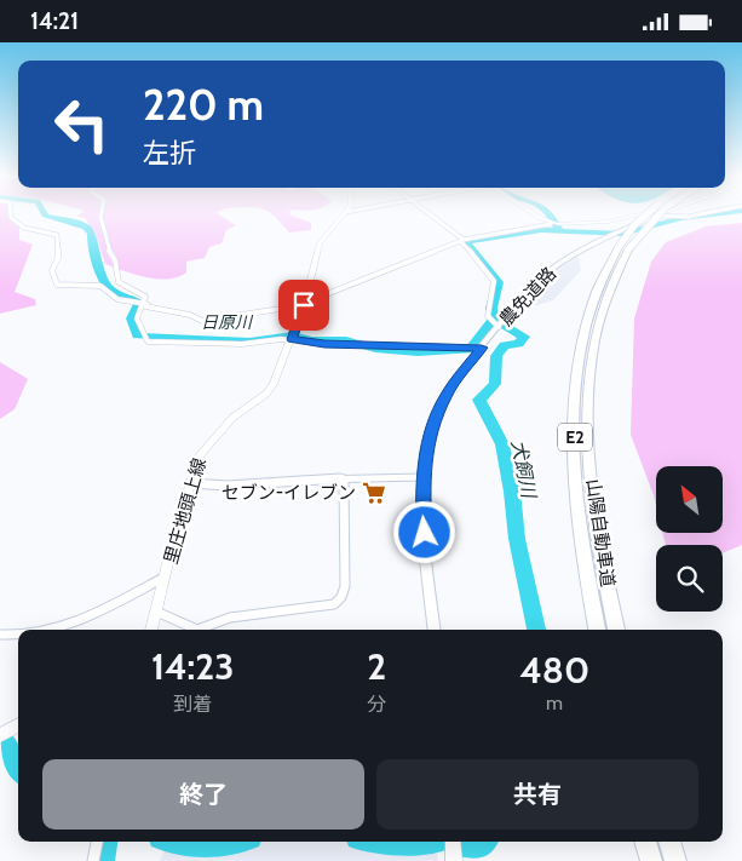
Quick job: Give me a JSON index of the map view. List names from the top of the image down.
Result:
{
  "streets": {
    "highway": ["E2", "山陽自動車道"],
    "main road": ["里庄地頭上線"],
    "street": ["農免道路"]
  },
  "water": ["日原川", "犬飼川"],
  "places": {
    "supermarket": ["セブン-イレブン"]
  },
  "north": "top left",
  "page": {
    "status": "14:21",
    "turn": ["220 m", "左折"],
    "eta": [
      "14:23",
      "到着",
      "2",
      "分",
      "480",
      "m"
    ],
    "buttons": ["終了", "共有"]
  }
}
